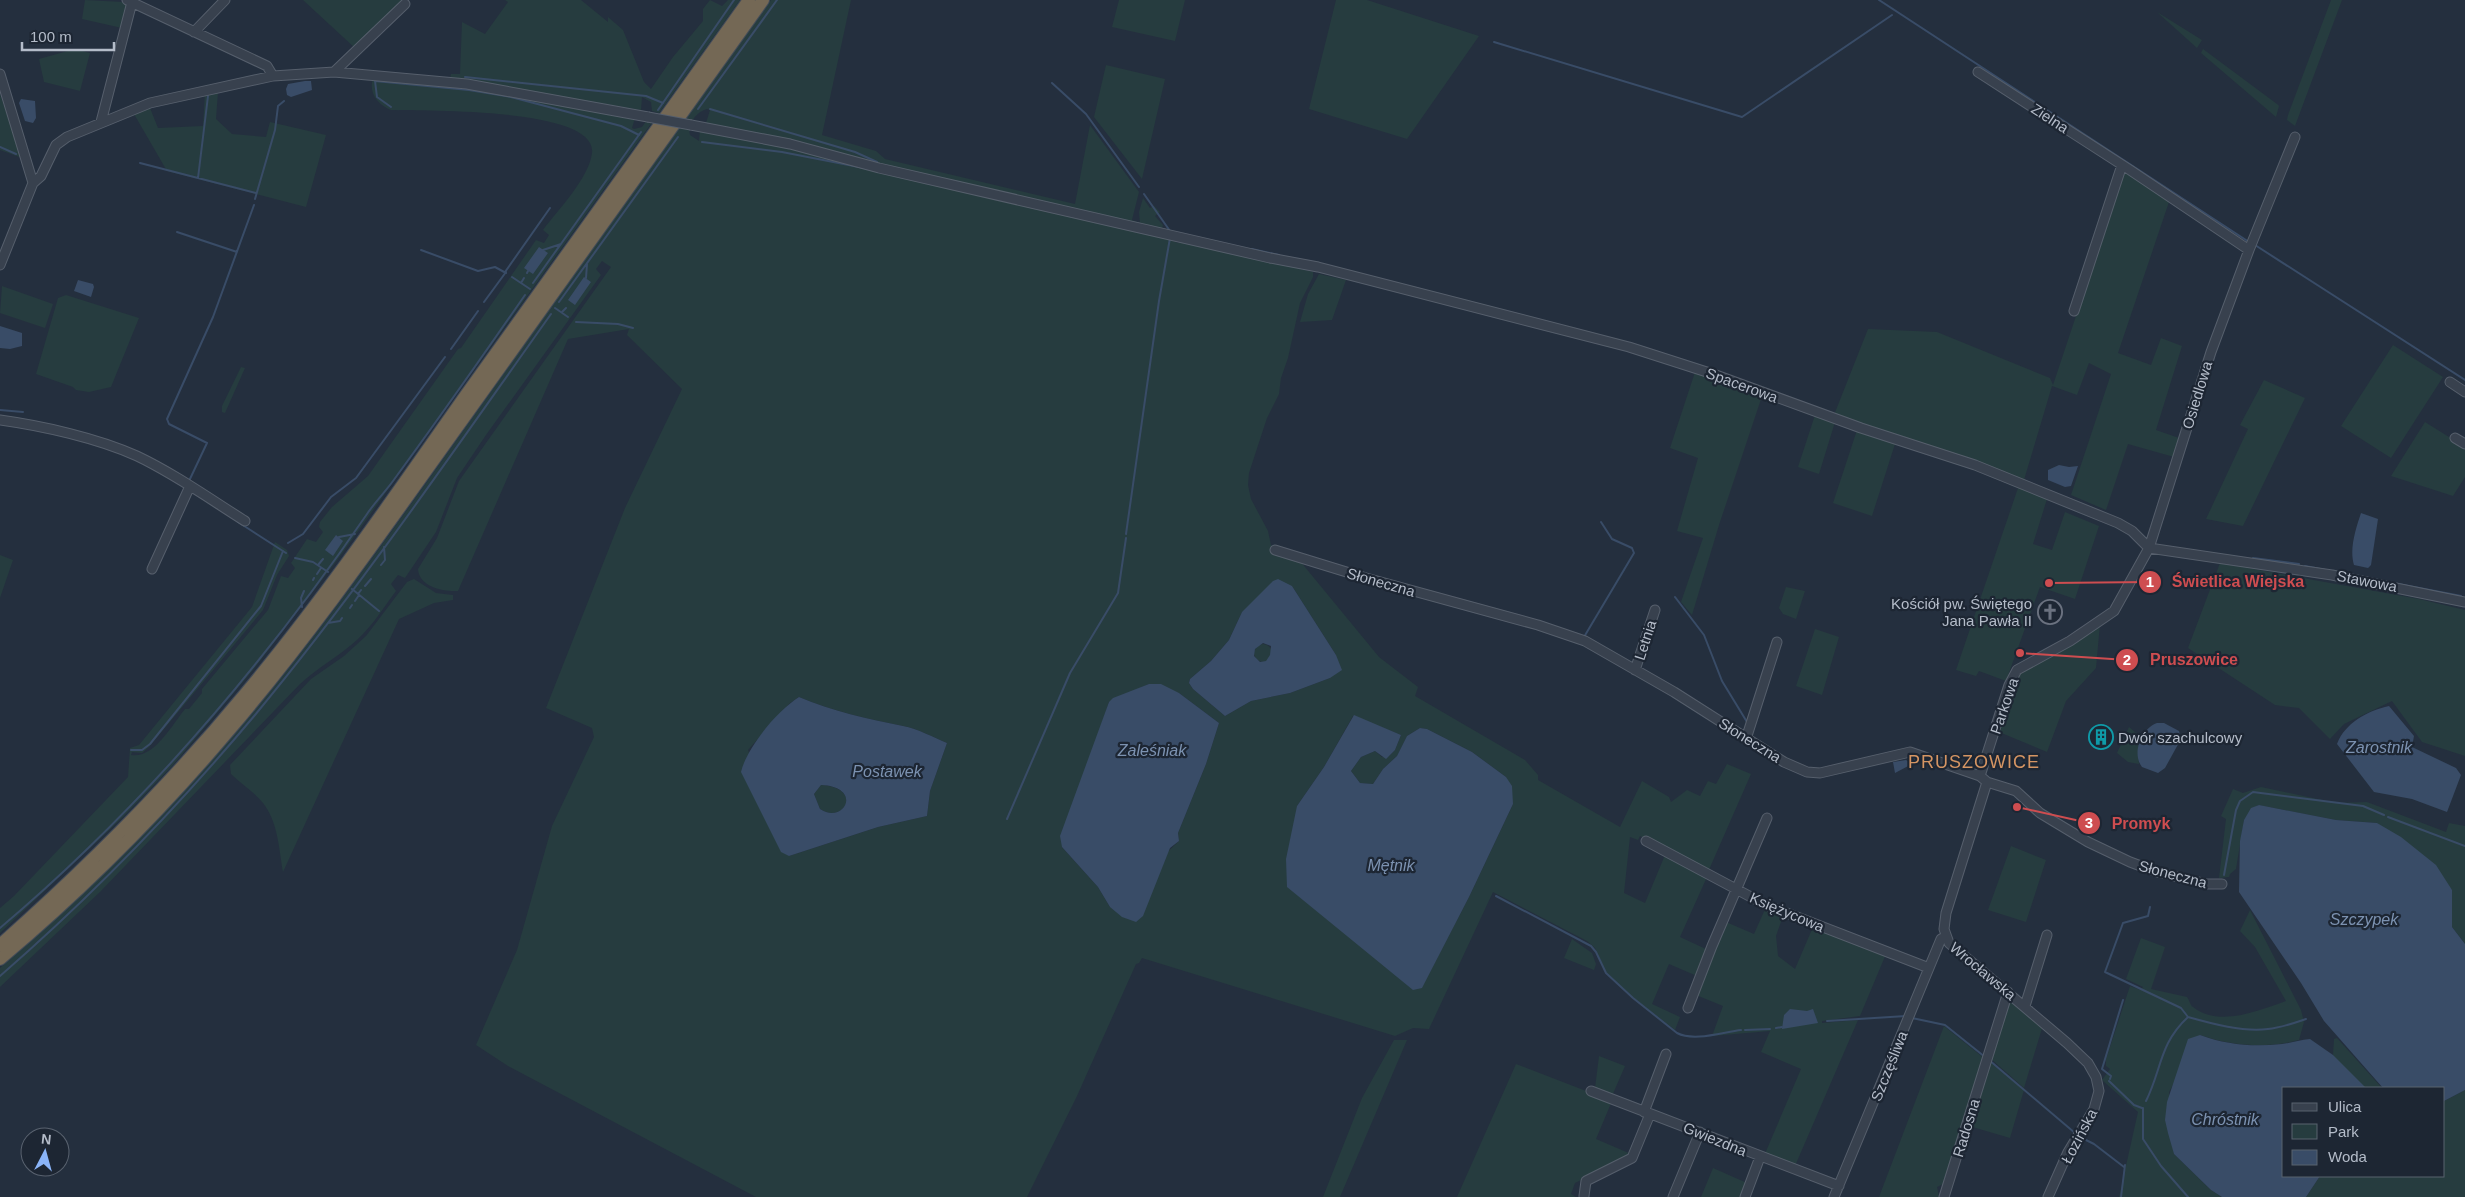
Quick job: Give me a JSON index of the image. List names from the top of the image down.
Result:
{
  "streets": {
    "street": [
      "Zielna",
      "Spacerowa",
      "Osiedlowa",
      "Stawowa",
      "Słoneczna",
      "Letnia",
      "Parkowa",
      "Księżycowa",
      "Wrocławska",
      "Szczęśliwa",
      "Radosna",
      "Łozińska",
      "Gwiezdna"
    ]
  },
  "crossings": [
    ["Zielna", "Osiedlowa"],
    ["Spacerowa", "Osiedlowa"],
    ["Spacerowa", "Stawowa"],
    ["Spacerowa", "Parkowa"],
    ["Osiedlowa", "Stawowa"],
    ["Osiedlowa", "Parkowa"],
    ["Stawowa", "Parkowa"],
    ["Słoneczna", "Letnia"],
    ["Słoneczna", "Parkowa"],
    ["Słoneczna", "Wrocławska"],
    ["Parkowa", "Wrocławska"],
    ["Księżycowa", "Szczęśliwa"],
    ["Wrocławska", "Szczęśliwa"],
    ["Wrocławska", "Radosna"],
    ["Wrocławska", "Łozińska"],
    ["Szczęśliwa", "Gwiezdna"]
  ],
  "districts": ["PRUSZOWICE"],
  "water": [
    "Zarostnik",
    "Zaleśniak",
    "Postawek",
    "Mętnik",
    "Szczypek",
    "Chróstnik"
  ],
  "places": {
    "other": ["Świetlica Wiejska", "Pruszowice", "Promyk"],
    "church": ["Kościół pw. Świętego Jana Pawła II"],
    "building": ["Dwór szachulcowy"]
  },
  "legend": ["Ulica", "Park", "Woda"],
  "scale_bar": "100 m",
  "north": "top"
}
